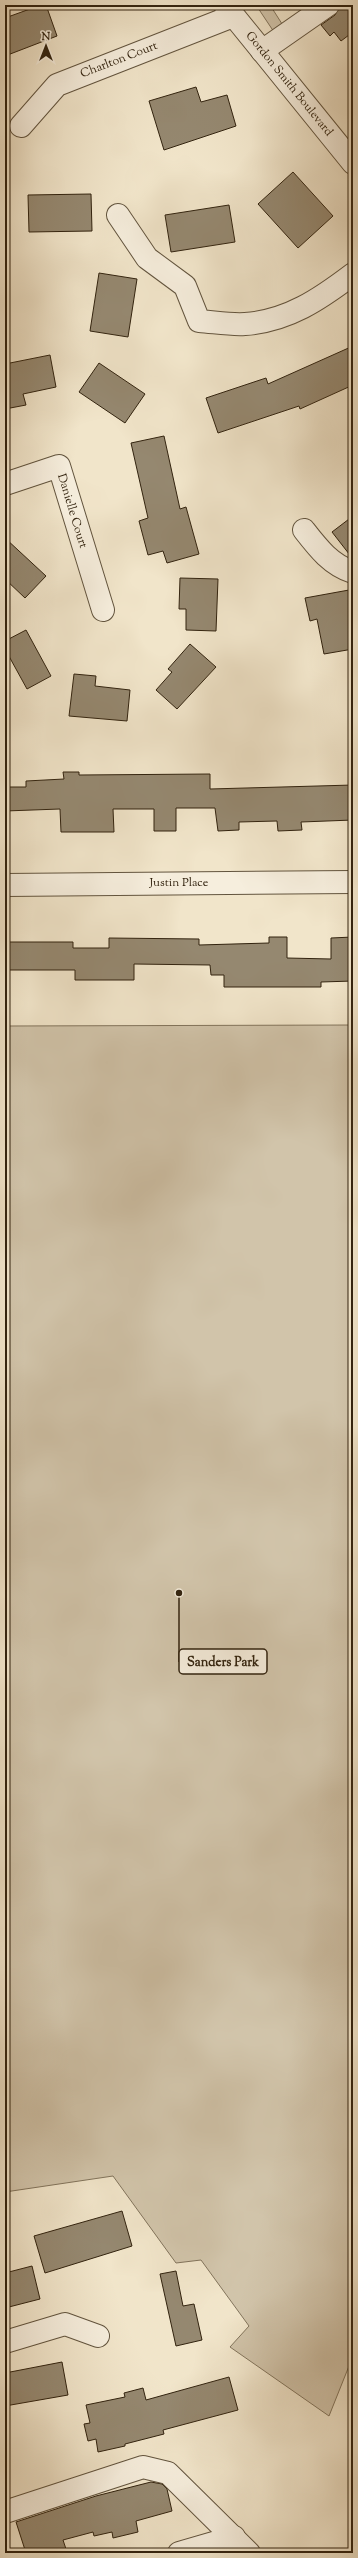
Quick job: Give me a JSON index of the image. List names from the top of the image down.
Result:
{
  "streets": {
    "street": [
      "Charlton Court",
      "Gordon Smith Boulevard",
      "Danielle Court",
      "Justin Place"
    ]
  },
  "crossings": [
    ["Charlton Court", "Gordon Smith Boulevard"]
  ],
  "places": ["Sanders Park"],
  "north": "top"
}
